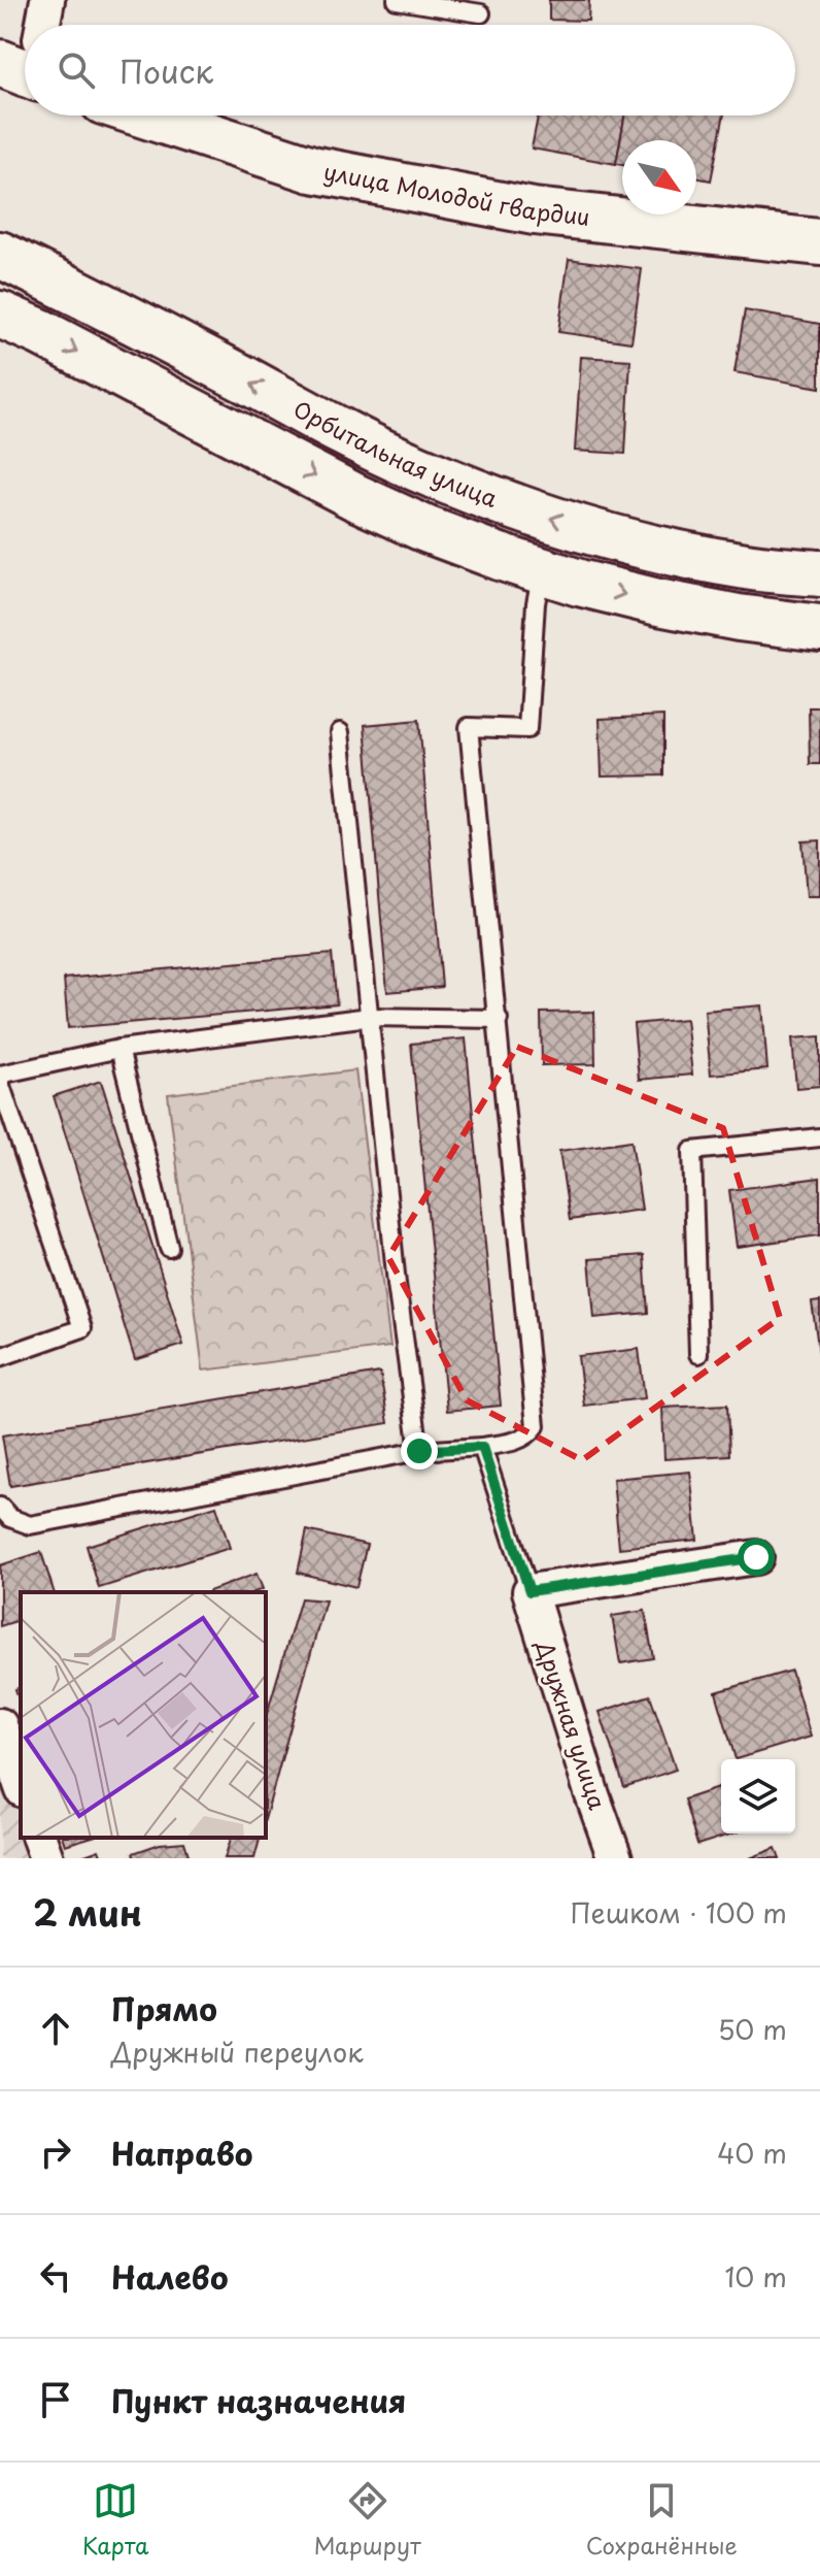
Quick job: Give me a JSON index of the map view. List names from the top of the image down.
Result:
{
  "streets": {
    "main road": ["улица Молодой гвардии", "Орбитальная улица"],
    "street": ["Дружная улица"]
  },
  "north": "bottom right",
  "page": {
    "search": "Поиск",
    "heading": ["2 мин", "Пешком · 100 m"],
    "list": [
      ["Прямо", "Дружный переулок", "50 m"],
      ["Направо", "40 m"],
      ["Налево", "10 m"],
      "Пункт назначения"
    ],
    "nav": ["Карта", "Маршрут", "Сохранённые"]
  }
}
